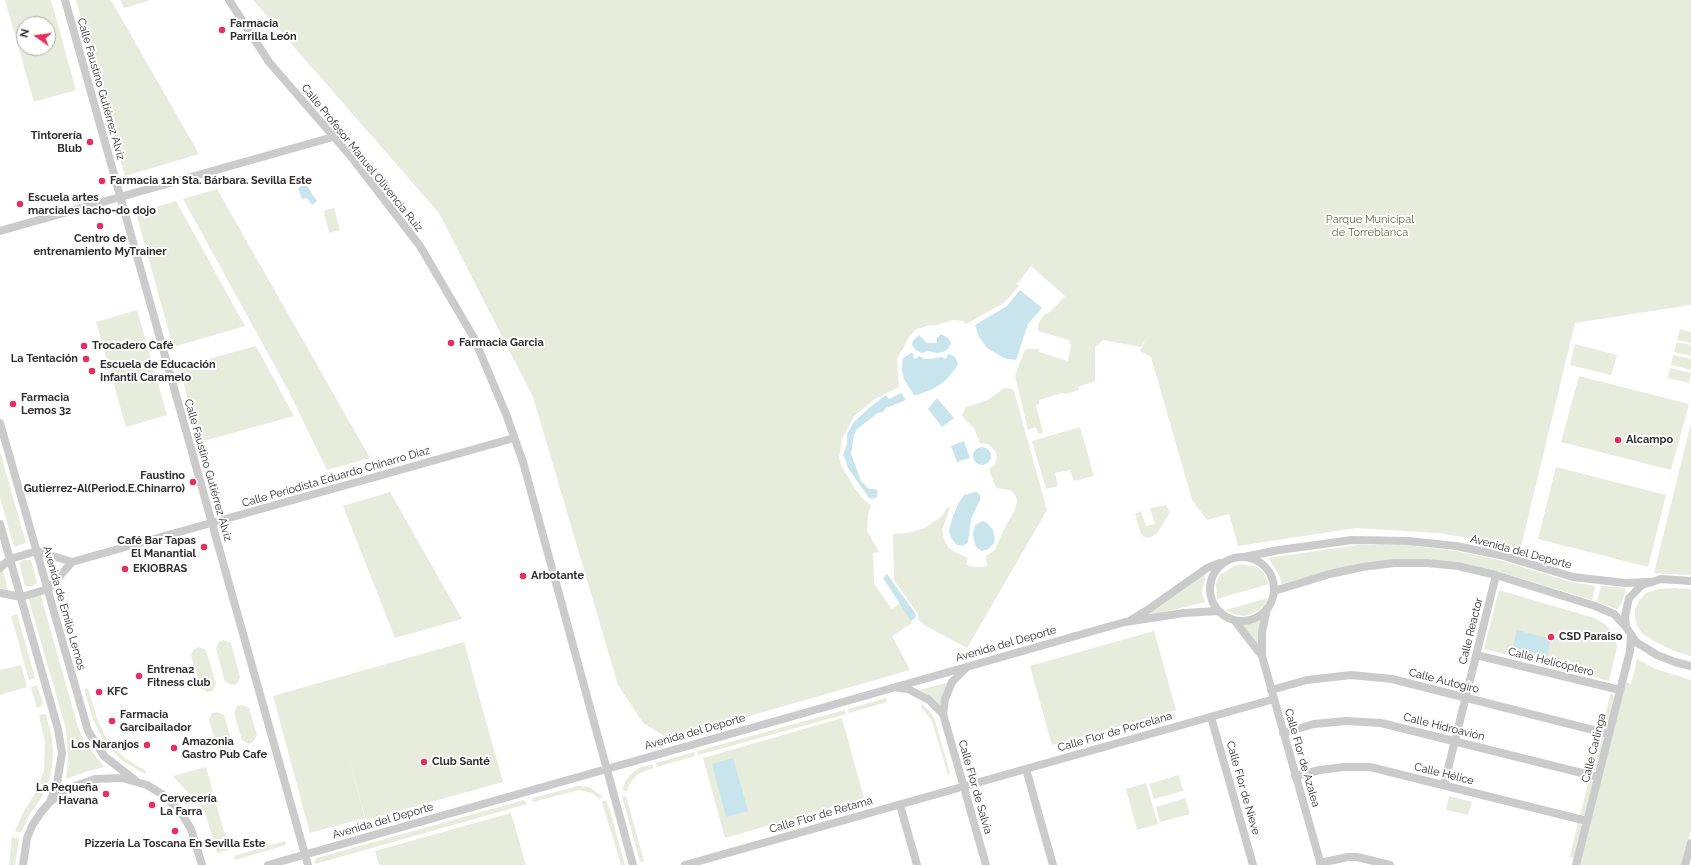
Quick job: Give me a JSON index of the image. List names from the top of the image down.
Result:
{
  "streets": {
    "street": [
      "Calle Faustino Gutiérrez Alviz",
      "Calle Profesor Manuel Olivencia Ruiz",
      "Calle Periodista Eduardo Chinarro Diaz",
      "Avenida del Deporte",
      "Avenida de Emilio Lemos",
      "Calle Reactor",
      "Calle Helicóptero",
      "Calle Autogiro",
      "Calle Hidroavión",
      "Calle Flor de Porcelana",
      "Calle Carlinga",
      "Calle Flor de Azalea",
      "Calle Hélice",
      "Calle Flor de Salvia",
      "Calle Flor de Nieve",
      "Calle Flor de Retama"
    ]
  },
  "crossings": [
    ["Calle Faustino Gutiérrez Alviz", "Calle Periodista Eduardo Chinarro Diaz"],
    ["Calle Faustino Gutiérrez Alviz", "Avenida del Deporte"],
    ["Calle Profesor Manuel Olivencia Ruiz", "Calle Periodista Eduardo Chinarro Diaz"],
    ["Calle Profesor Manuel Olivencia Ruiz", "Avenida del Deporte"],
    ["Calle Reactor", "Calle Helicóptero"],
    ["Calle Reactor", "Calle Autogiro"],
    ["Calle Reactor", "Calle Hidroavión"],
    ["Calle Reactor", "Calle Hélice"],
    ["Calle Helicóptero", "Calle Carlinga"],
    ["Calle Autogiro", "Calle Carlinga"],
    ["Calle Autogiro", "Calle Flor de Azalea"],
    ["Calle Hidroavión", "Calle Carlinga"],
    ["Calle Hidroavión", "Calle Flor de Azalea"],
    ["Calle Flor de Porcelana", "Calle Flor de Azalea"],
    ["Calle Flor de Porcelana", "Calle Flor de Salvia"],
    ["Calle Flor de Porcelana", "Calle Flor de Nieve"],
    ["Calle Flor de Porcelana", "Calle Flor de Retama"],
    ["Calle Carlinga", "Calle Hélice"],
    ["Calle Flor de Azalea", "Calle Hélice"],
    ["Calle Flor de Salvia", "Calle Flor de Retama"]
  ],
  "parks": ["Parque Municipal de Torreblanca"],
  "places": [
    "Farmacia Parrilla León",
    "Tintorería Blub",
    "Farmacia 12h Sta. Bárbara. Sevilla Este",
    "Escuela artes marciales lacho-do dojo",
    "Centro de entrenamiento MyTrainer",
    "Farmacia Garcia",
    "Trocadero Café",
    "La Tentación",
    "Escuela de Educación Infantil Caramelo",
    "Farmacia Lemos 32",
    "Alcampo",
    "Faustino Gutierrez-Al(Period.E.Chinarro)",
    "Café Bar Tapas El Manantial",
    "EKIOBRAS",
    "Arbotante",
    "CSD Paraiso",
    "Entrena2 Fitness club",
    "KFC",
    "Farmacia Garcibailador",
    "Los Naranjos",
    "Amazonia Gastro Pub Cafe",
    "Club Santé",
    "La Pequeña Havana",
    "Cervecería La Farra",
    "Pizzería La Toscana En Sevilla Este"
  ],
  "north": "left"
}
